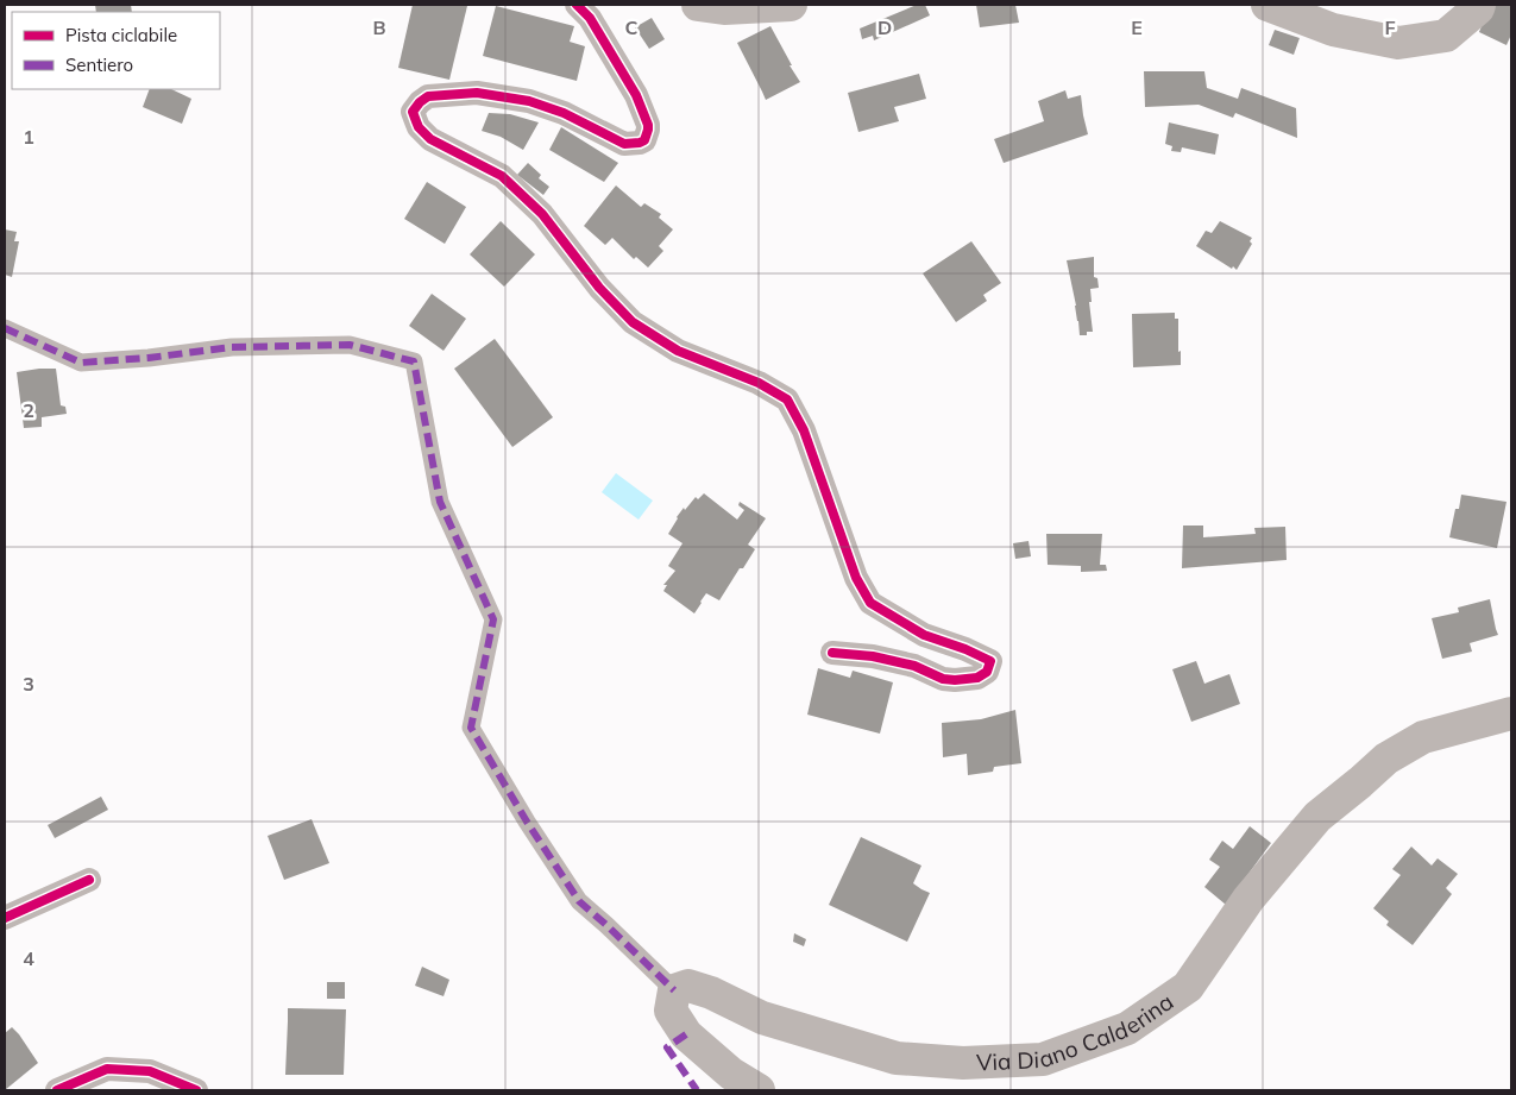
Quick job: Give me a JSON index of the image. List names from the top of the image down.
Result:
{
  "streets": {
    "main road": ["Via Diano Calderina"]
  },
  "legend": ["Pista ciclabile", "Sentiero"],
  "grid": {
    "columns": [
      "B",
      "C",
      "D",
      "E",
      "F"
    ],
    "rows": [
      "1",
      "2",
      "3",
      "4"
    ]
  }
}
